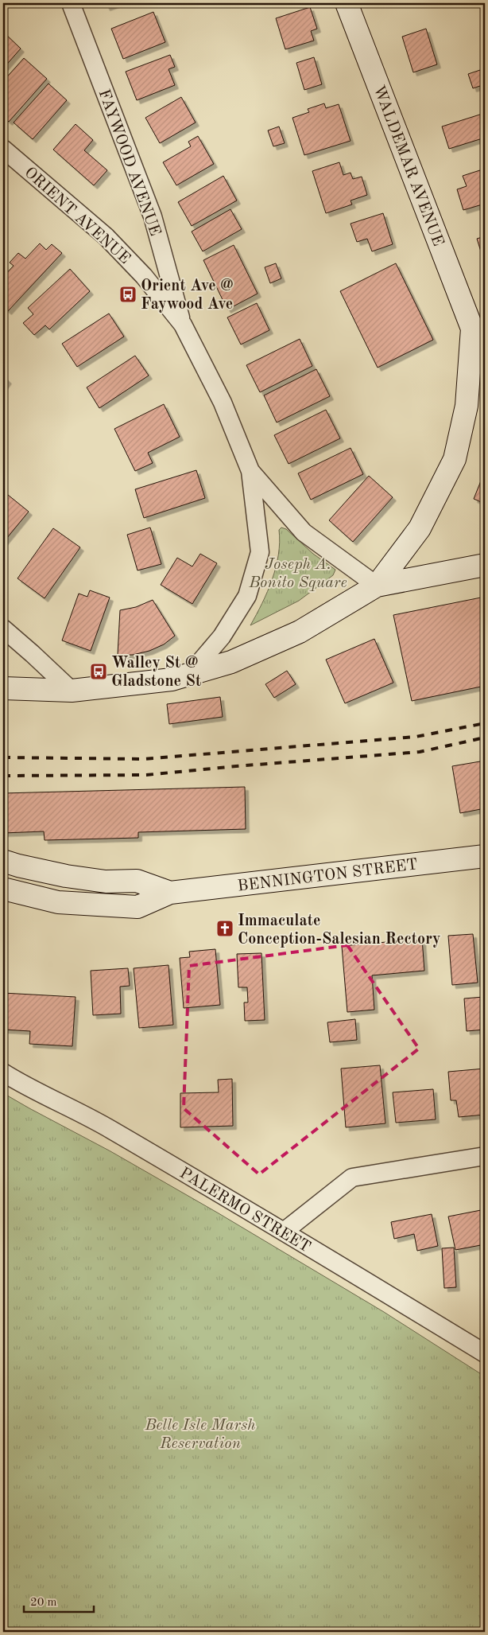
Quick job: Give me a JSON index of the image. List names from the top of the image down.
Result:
{
  "streets": {
    "street": [
      "FAYWOOD AVENUE",
      "WALDEMAR AVENUE",
      "ORIENT AVENUE",
      "BENNINGTON STREET",
      "PALERMO STREET"
    ]
  },
  "crossings": [
    ["FAYWOOD AVENUE", "ORIENT AVENUE"],
    ["WALDEMAR AVENUE", "ORIENT AVENUE"]
  ],
  "parks": ["Joseph A. Bonito Square", "Belle Isle Marsh Reservation"],
  "places": {
    "bus stop": ["Orient Ave @ Faywood Ave", "Walley St @ Gladstone St"],
    "church": ["Immaculate Conception-Salesian Rectory"]
  },
  "scale_bar": "20 m"
}
